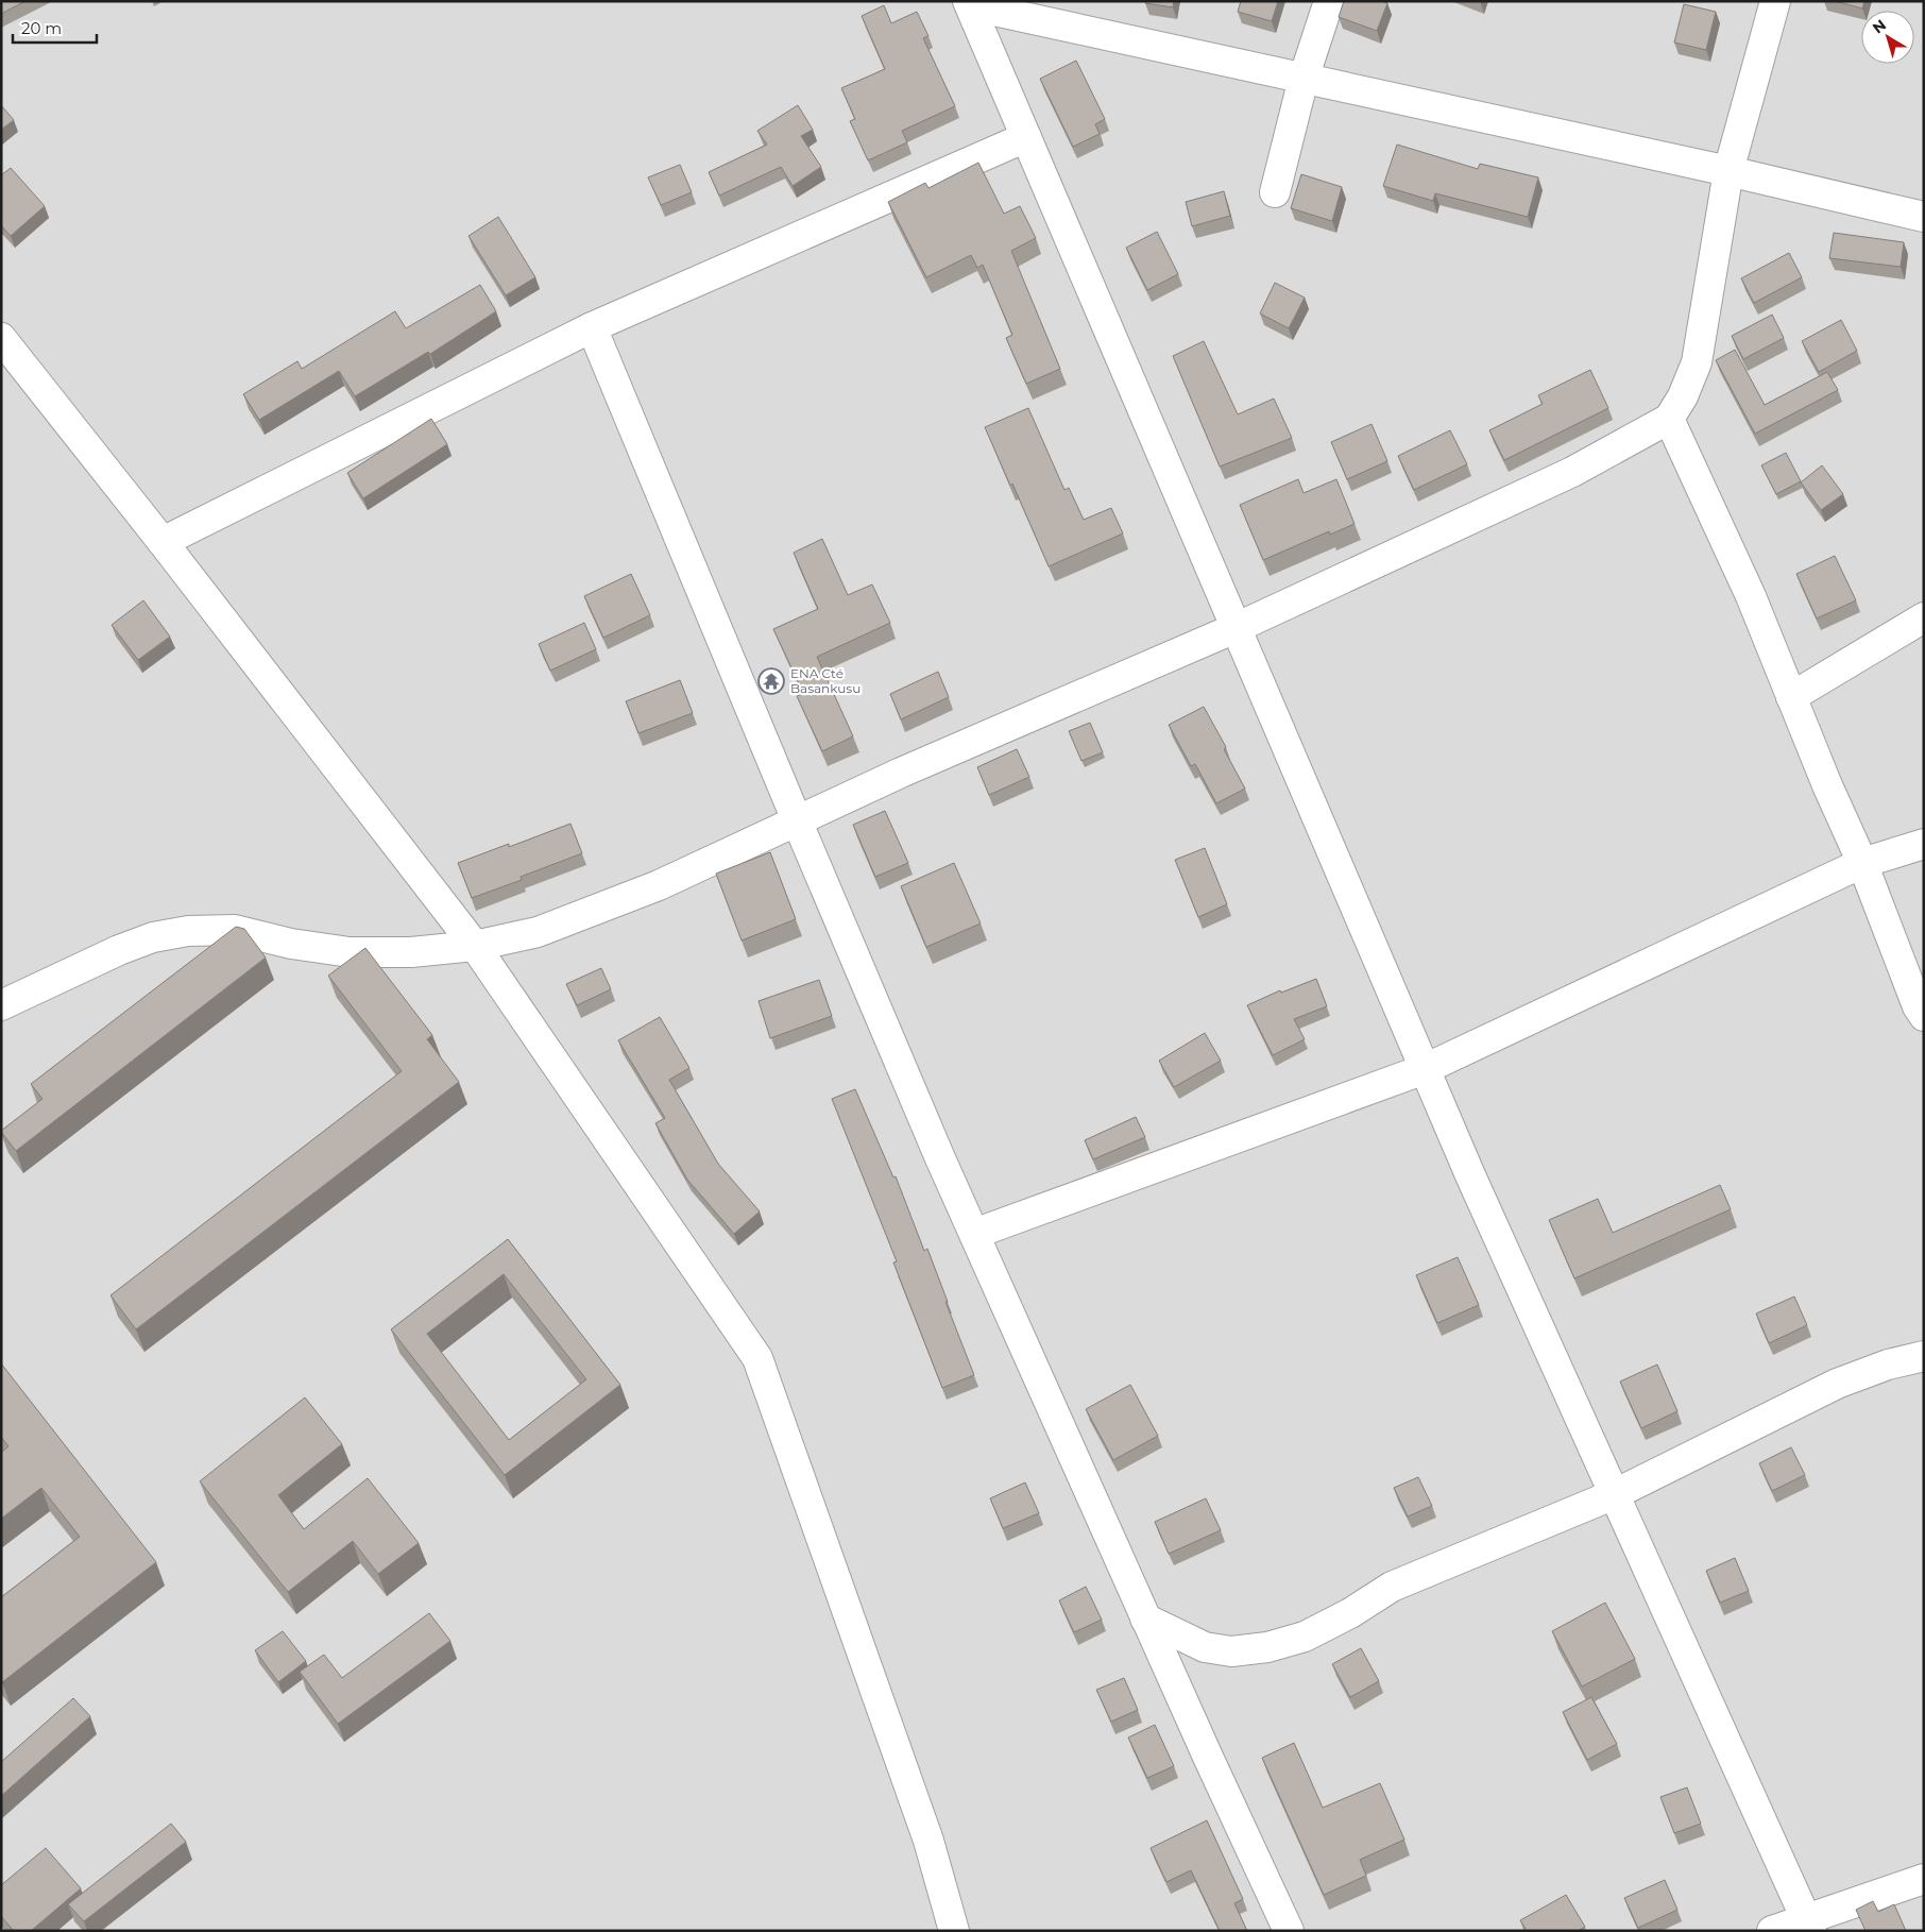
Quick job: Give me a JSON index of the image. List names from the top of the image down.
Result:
{
  "places": {
    "temple": ["ENA Cté Basankusu"]
  },
  "scale_bar": "20 m",
  "north": "top left"
}
